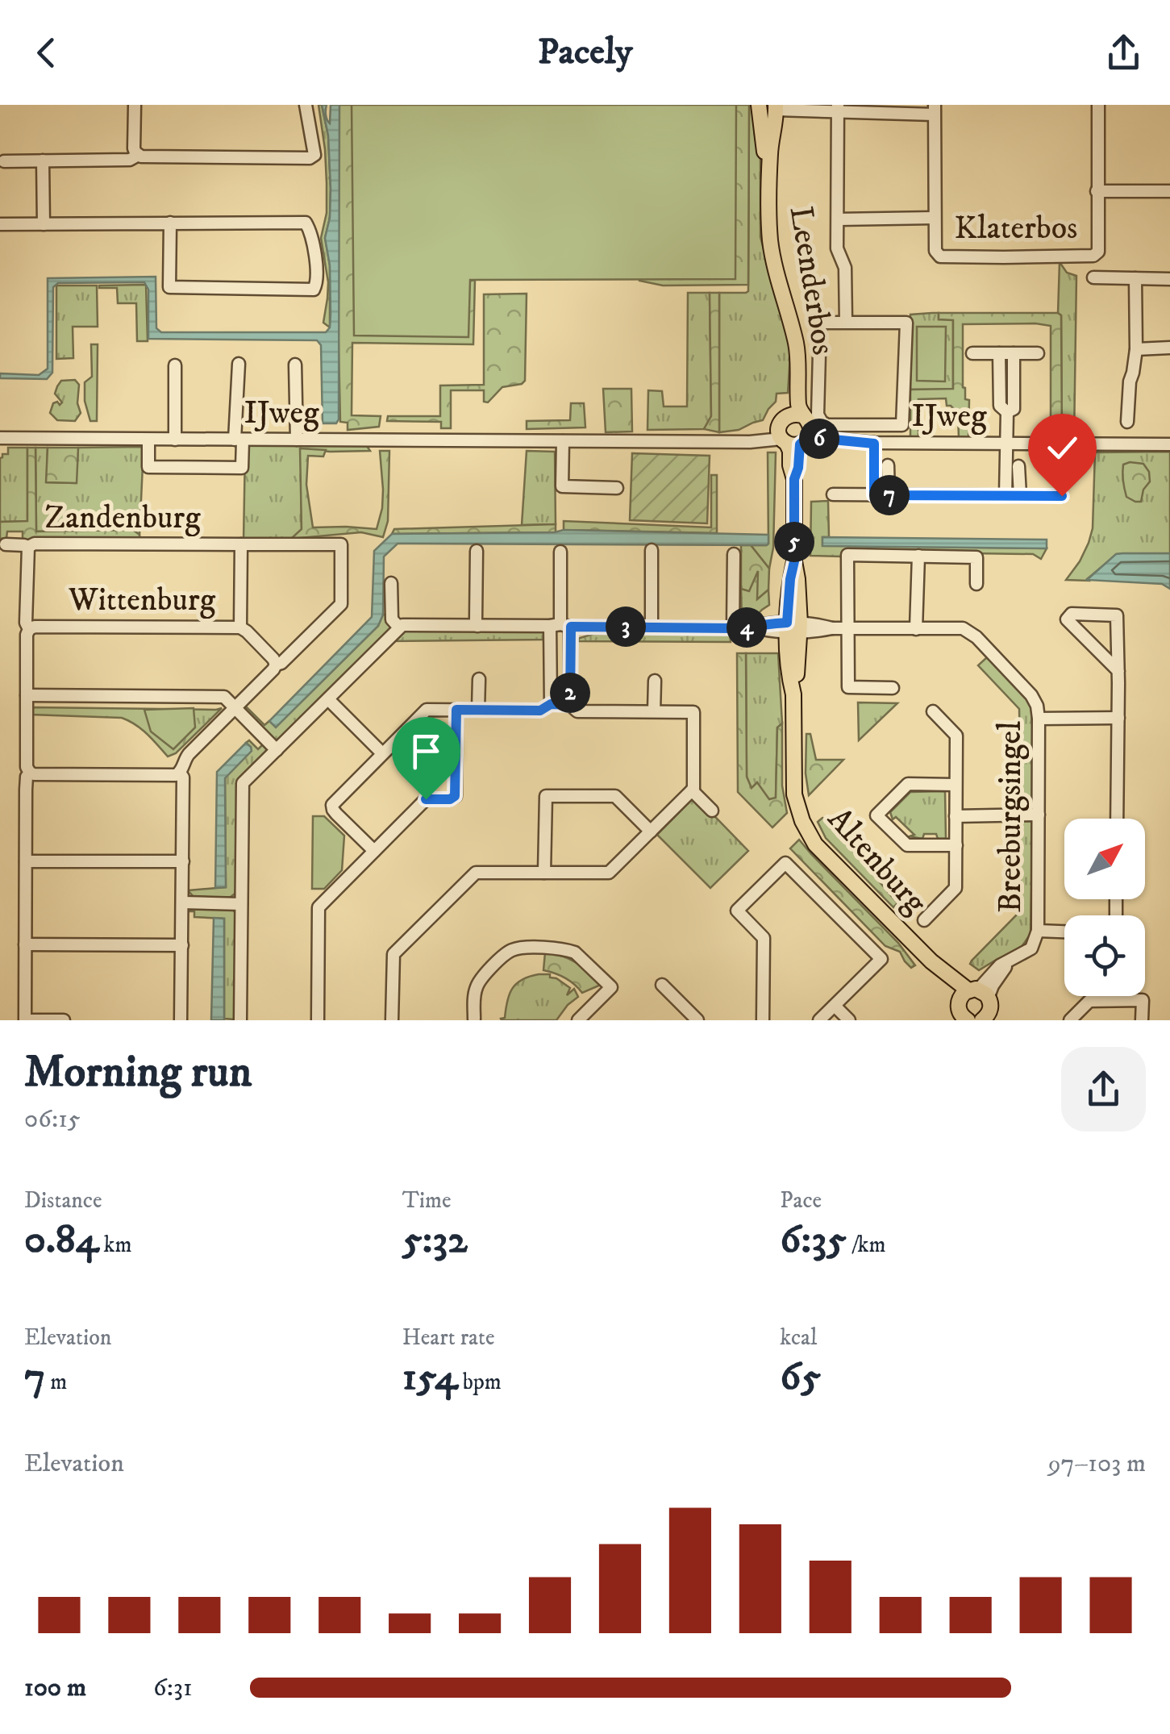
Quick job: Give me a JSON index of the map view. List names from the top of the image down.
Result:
{
  "streets": {
    "main road": ["Leenderbos", "Altenburg"],
    "street": [
      "Klaterbos",
      "IJweg",
      "Zandenburg",
      "Wittenburg",
      "Breeburgsingel"
    ]
  },
  "crossings": [
    ["Leenderbos", "IJweg"],
    ["Leenderbos", "Altenburg"],
    ["IJweg", "Altenburg"],
    ["Zandenburg", "Wittenburg"],
    ["Breeburgsingel", "Altenburg"]
  ],
  "north": "top right",
  "page": {
    "header": "Pacely",
    "pins": [
      "6",
      "7",
      "5",
      "3",
      "4",
      "2"
    ],
    "heading": ["Morning run", "06:15"],
    "stats": [
      ["Distance", "0.84 km"],
      ["Time", "5:32"],
      ["Pace", "6:35 /km"],
      ["Elevation", "7 m"],
      ["Heart rate", "154 bpm"],
      ["kcal", "65"]
    ],
    "chart": ["Elevation", "97–103 m"],
    "list": [
      {
        "name": "100 m",
        "note": "6:31"
      }
    ]
  }
}
